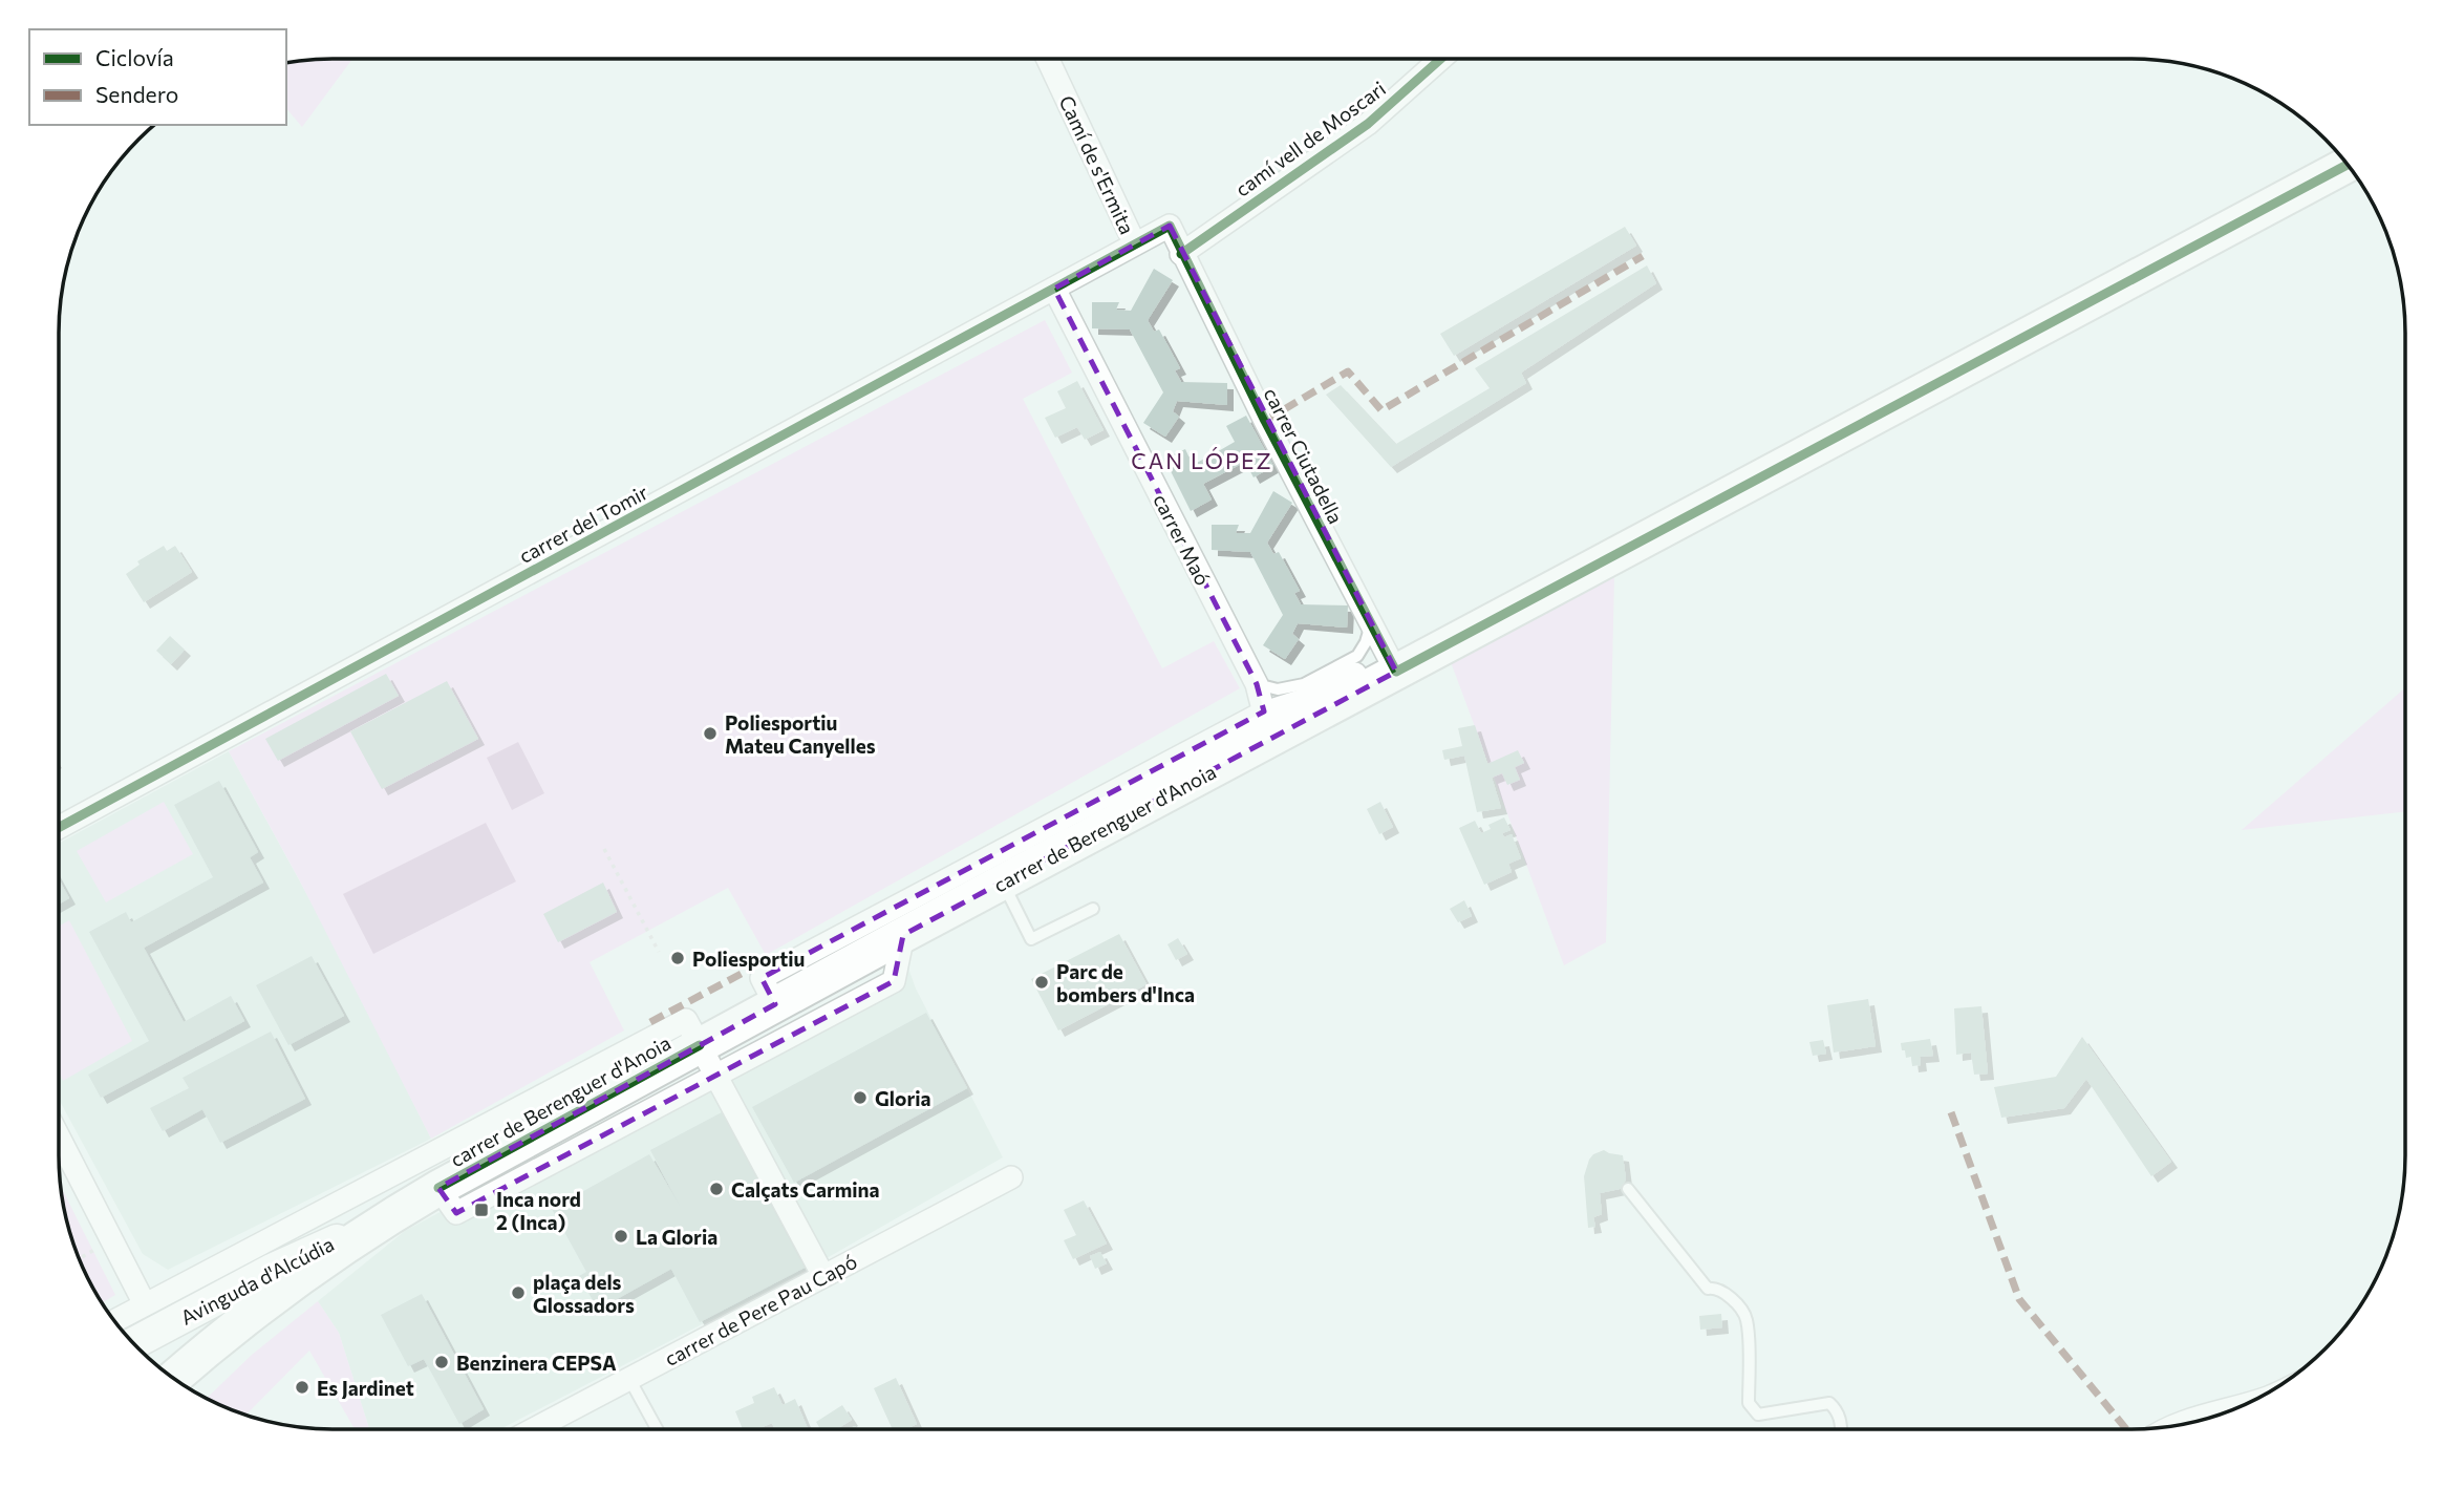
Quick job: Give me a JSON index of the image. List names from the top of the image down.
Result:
{
  "streets": {
    "main road": ["carrer de Berenguer d'Anoia"],
    "street": [
      "camí vell de Moscari",
      "Camí de s'Ermita",
      "carrer Ciutadella",
      "carrer del Tomir",
      "carrer Maó",
      "Avinguda d'Alcúdia",
      "carrer de Pere Pau Capó"
    ]
  },
  "crossings": [
    ["camí vell de Moscari", "carrer Ciutadella"],
    ["Camí de s'Ermita", "carrer Ciutadella"],
    ["Camí de s'Ermita", "carrer del Tomir"],
    ["carrer Ciutadella", "carrer del Tomir"],
    ["carrer Ciutadella", "carrer de Berenguer d'Anoia"],
    ["carrer del Tomir", "carrer Maó"],
    ["carrer de Berenguer d'Anoia", "Avinguda d'Alcúdia"]
  ],
  "districts": ["CAN LÓPEZ"],
  "places": {
    "other": [
      "Poliesportiu Mateu Canyelles",
      "Poliesportiu",
      "Parc de bombers d'Inca",
      "Gloria",
      "Calçats Carmina",
      "La Gloria",
      "plaça dels Glossadors",
      "Benzinera CEPSA",
      "Es Jardinet"
    ],
    "transit": ["Inca nord 2 (Inca)"]
  },
  "legend": ["Ciclovía", "Sendero"]
}
